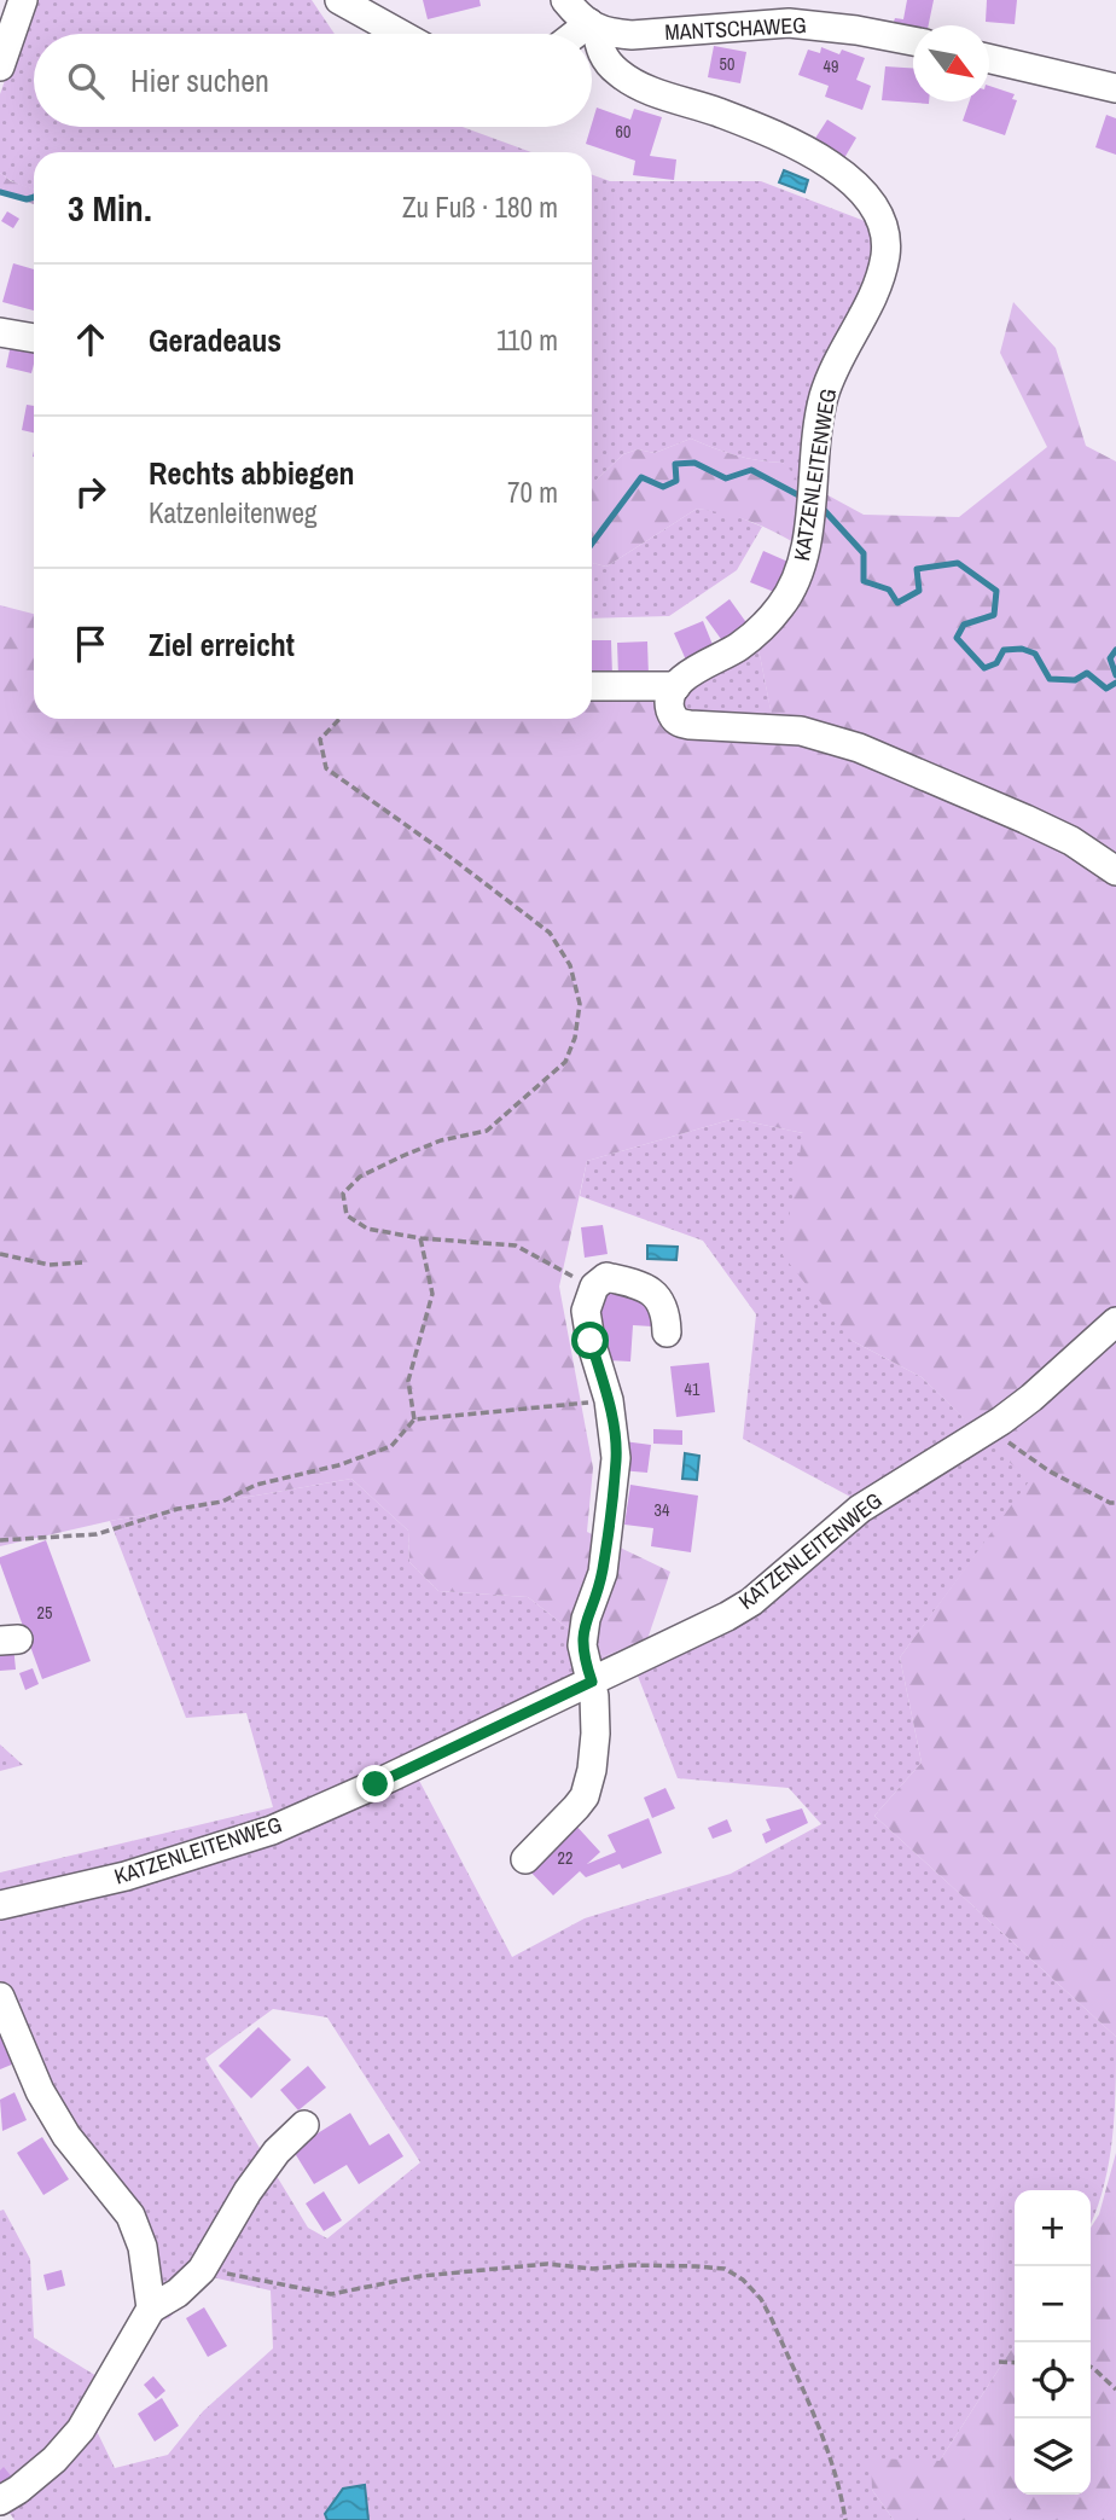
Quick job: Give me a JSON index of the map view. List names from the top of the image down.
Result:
{
  "streets": {
    "street": ["MANTSCHAWEG", "KATZENLEITENWEG"]
  },
  "crossings": [
    ["MANTSCHAWEG", "KATZENLEITENWEG"]
  ],
  "house_numbers": [
    "50",
    "49",
    "60",
    "41",
    "34",
    "25",
    "22"
  ],
  "north": "bottom right",
  "page": {
    "search": "Hier suchen",
    "heading": ["3 Min.", "Zu Fuß · 180 m"],
    "list": [
      ["Geradeaus", "110 m"],
      ["Rechts abbiegen", "Katzenleitenweg", "70 m"],
      "Ziel erreicht"
    ],
    "map_buttons": ["+", "−"]
  }
}
